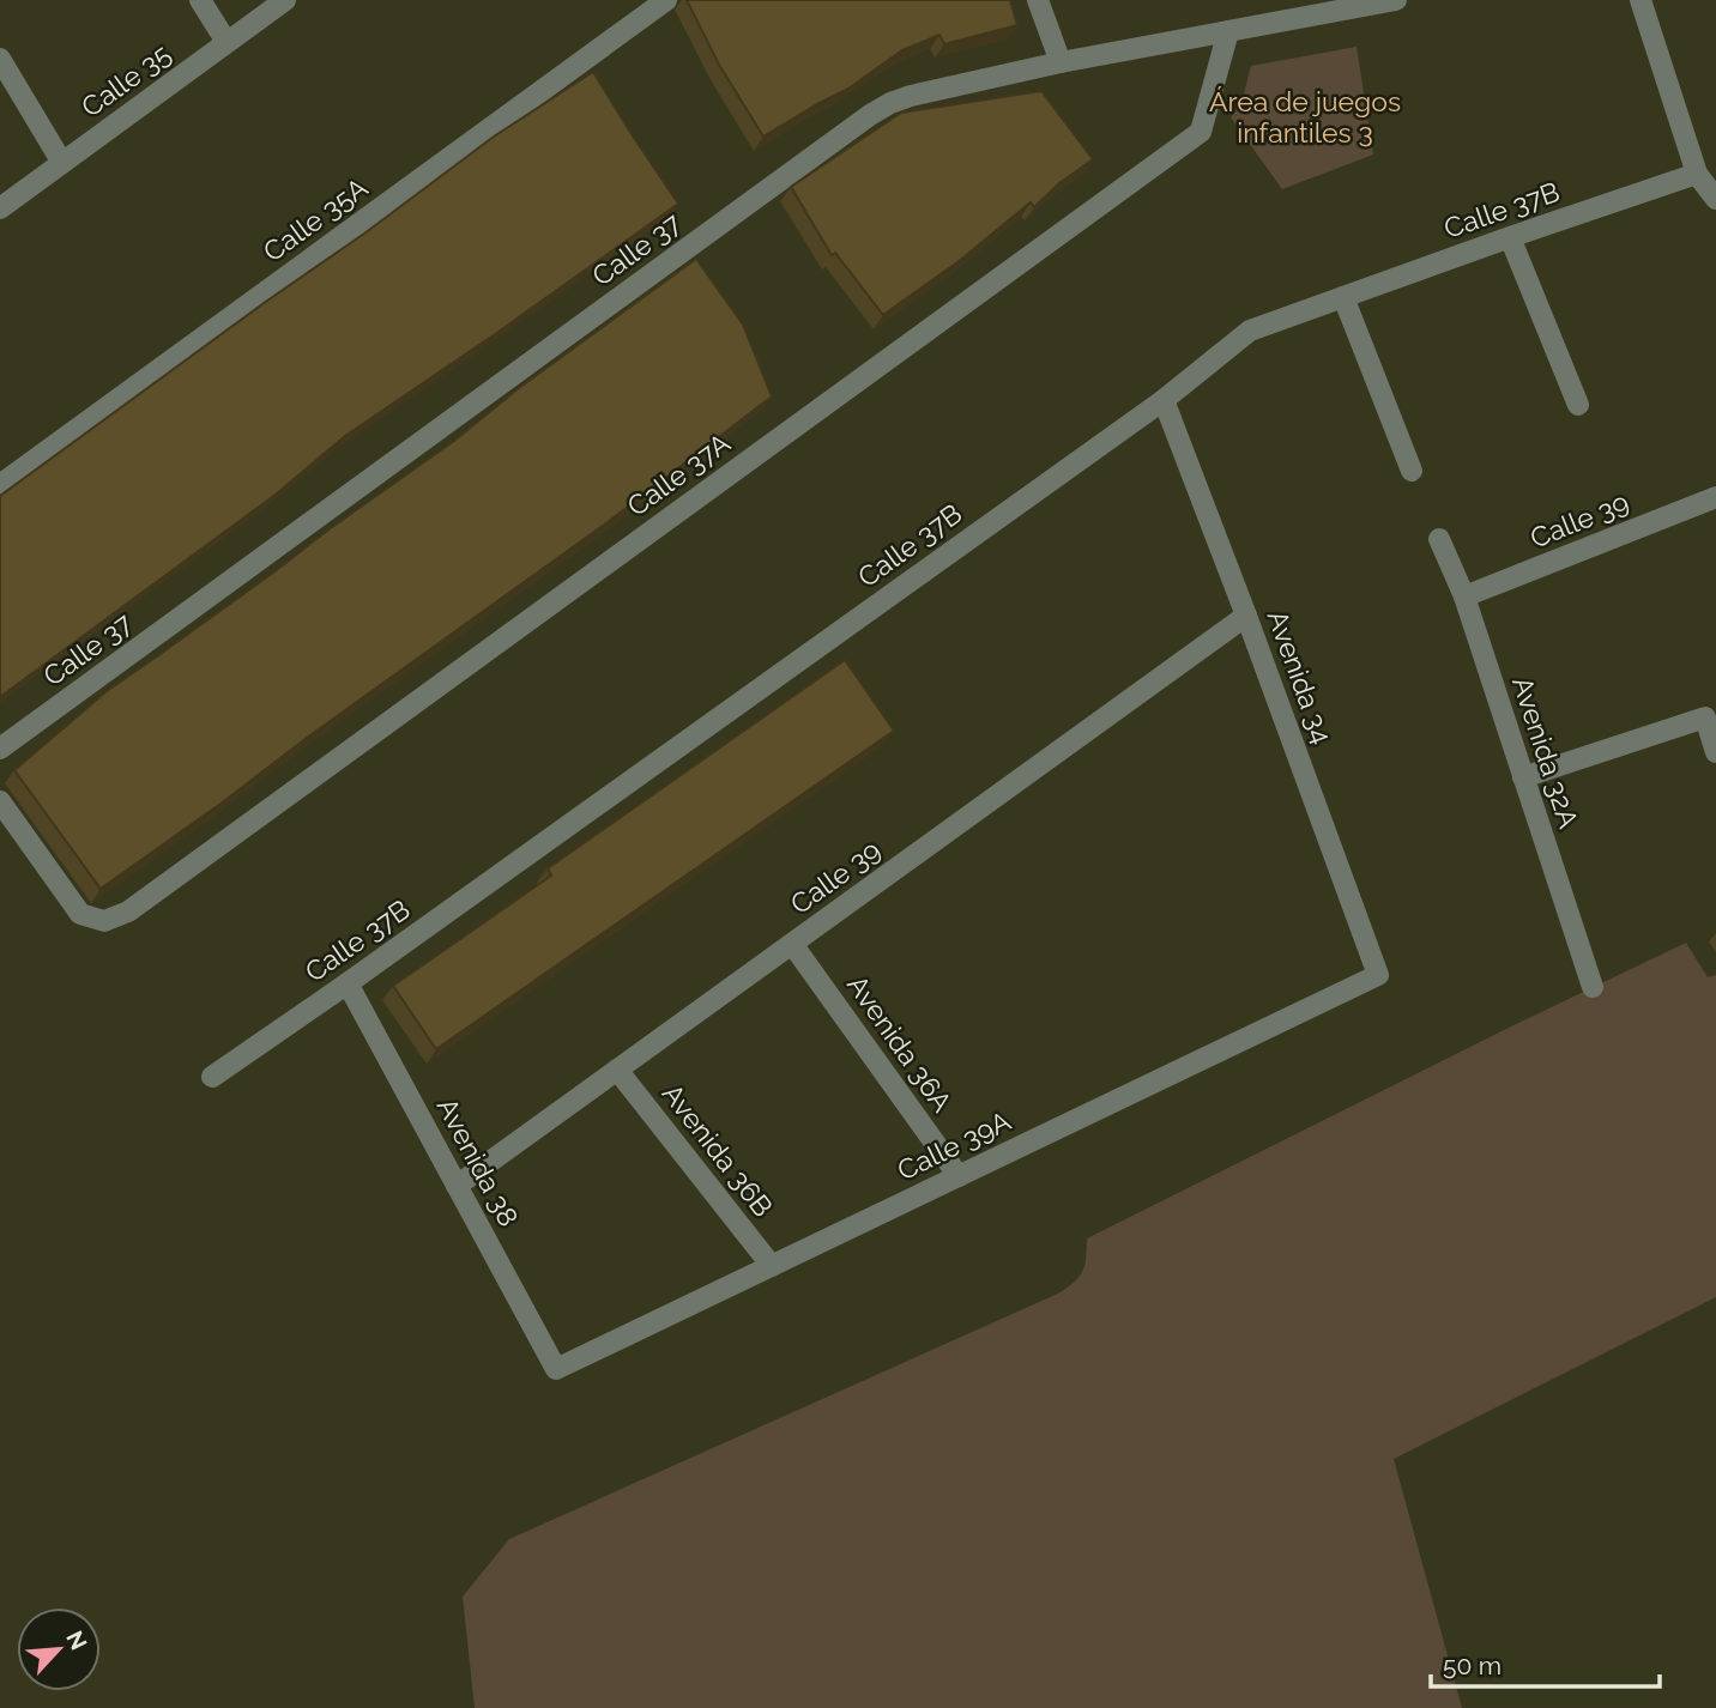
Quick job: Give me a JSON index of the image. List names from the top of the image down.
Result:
{
  "streets": {
    "street": [
      "Calle 35",
      "Calle 37B",
      "Calle 35A",
      "Calle 37",
      "Calle 37A",
      "Calle 39",
      "Avenida 34",
      "Avenida 32A",
      "Avenida 36A",
      "Calle 39A",
      "Avenida 36B",
      "Avenida 38"
    ]
  },
  "crossings": [
    ["Calle 37B", "Avenida 34"],
    ["Calle 37B", "Avenida 38"],
    ["Calle 37", "Calle 37A"],
    ["Calle 39", "Avenida 34"],
    ["Calle 39", "Avenida 32A"],
    ["Calle 39", "Avenida 36A"],
    ["Calle 39", "Avenida 36B"],
    ["Calle 39", "Avenida 38"],
    ["Avenida 34", "Calle 39A"],
    ["Avenida 36A", "Calle 39A"],
    ["Calle 39A", "Avenida 36B"],
    ["Calle 39A", "Avenida 38"]
  ],
  "parks": ["Área de juegos infantiles 3"],
  "scale_bar": "50 m",
  "north": "top right"
}
